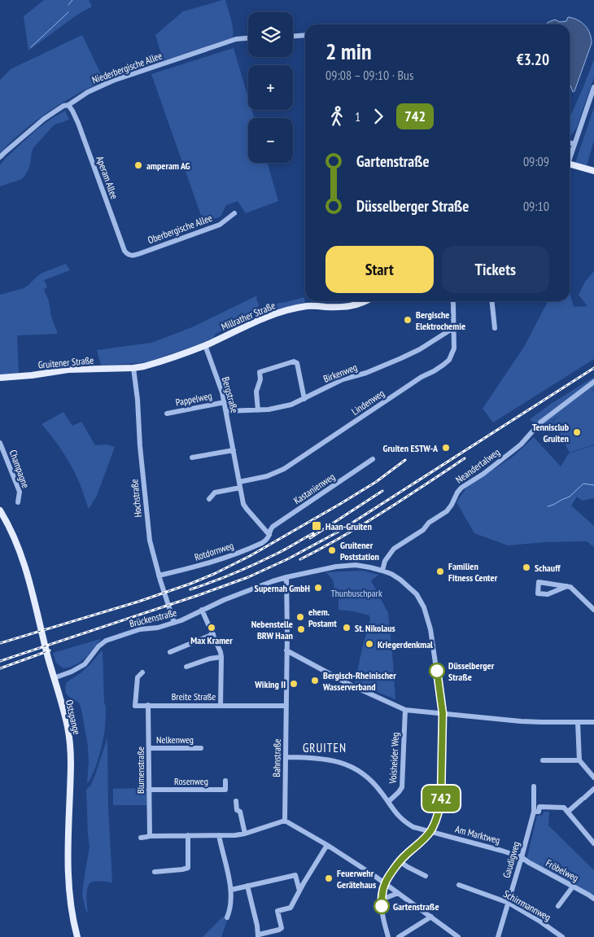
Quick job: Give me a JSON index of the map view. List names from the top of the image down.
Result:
{
  "streets": {
    "main road": ["Millrather Straße", "Gruitener Straße", "Ostspange"],
    "street": [
      "Niederbergische Allee",
      "Aperam Allee",
      "Oberbergische Allee",
      "Birkenweg",
      "Bergstraße",
      "Pappelweg",
      "Lindenweg",
      "Neandertalweg",
      "Champagne",
      "Kastanienweg",
      "Hochstraße",
      "Rotdornweg",
      "Brückenstraße",
      "Breite Straße",
      "Nelkenweg",
      "Bahnstraße",
      "Voisheider Weg",
      "Blumenstraße",
      "Rosenweg",
      "Am Marktweg",
      "Gaudigweg",
      "Fröbelweg",
      "Schirrmannweg"
    ]
  },
  "crossings": [
    ["Niederbergische Allee", "Aperam Allee"],
    ["Aperam Allee", "Oberbergische Allee"],
    ["Millrather Straße", "Gruitener Straße"],
    ["Millrather Straße", "Bergstraße"],
    ["Millrather Straße", "Hochstraße"],
    ["Gruitener Straße", "Hochstraße"],
    ["Birkenweg", "Bergstraße"],
    ["Birkenweg", "Lindenweg"],
    ["Bergstraße", "Pappelweg"],
    ["Bergstraße", "Lindenweg"],
    ["Bergstraße", "Kastanienweg"],
    ["Bergstraße", "Rotdornweg"],
    ["Neandertalweg", "Brückenstraße"],
    ["Kastanienweg", "Rotdornweg"],
    ["Hochstraße", "Rotdornweg"],
    ["Hochstraße", "Brückenstraße"],
    ["Brückenstraße", "Ostspange"],
    ["Brückenstraße", "Bahnstraße"],
    ["Brückenstraße", "Am Marktweg"],
    ["Breite Straße", "Bahnstraße"],
    ["Breite Straße", "Blumenstraße"],
    ["Nelkenweg", "Blumenstraße"],
    ["Bahnstraße", "Am Marktweg"],
    ["Voisheider Weg", "Am Marktweg"],
    ["Blumenstraße", "Rosenweg"],
    ["Am Marktweg", "Gaudigweg"],
    ["Am Marktweg", "Fröbelweg"],
    ["Gaudigweg", "Fröbelweg"],
    ["Gaudigweg", "Schirrmannweg"]
  ],
  "districts": ["GRUITEN"],
  "parks": ["Thunbuschpark"],
  "places": {
    "other": [
      "amperam AG",
      "Bergische Elektrochemie",
      "Tennisclub Gruiten",
      "Gruiten ESTW-A",
      "Gruitener Poststation",
      "Schauff",
      "Familien Fitness Center",
      "Supernah GmbH",
      "ehem. Postamt",
      "Max Kramer",
      "St. Nikolaus",
      "Nebenstelle BRW Haan",
      "Kriegerdenkmal",
      "Düsselberger Straße",
      "Bergisch-Rheinischer Wasserverband",
      "Wiking II",
      "Feuerwehr Gerätehaus",
      "Gartenstraße"
    ],
    "transit": ["Haan-Gruiten"]
  },
  "lines": ["bus line 742"],
  "page": {
    "on_map": "742",
    "map_buttons": ["+", "−"],
    "heading": ["2 min", "09:08 – 09:10 · Bus", "€3.20"],
    "legs": ["1", "742"],
    "list": [
      {
        "name": "Gartenstraße",
        "value": "09:09"
      },
      {
        "name": "Düsselberger Straße",
        "value": "09:10"
      }
    ],
    "buttons": ["Start", "Tickets"]
  }
}
